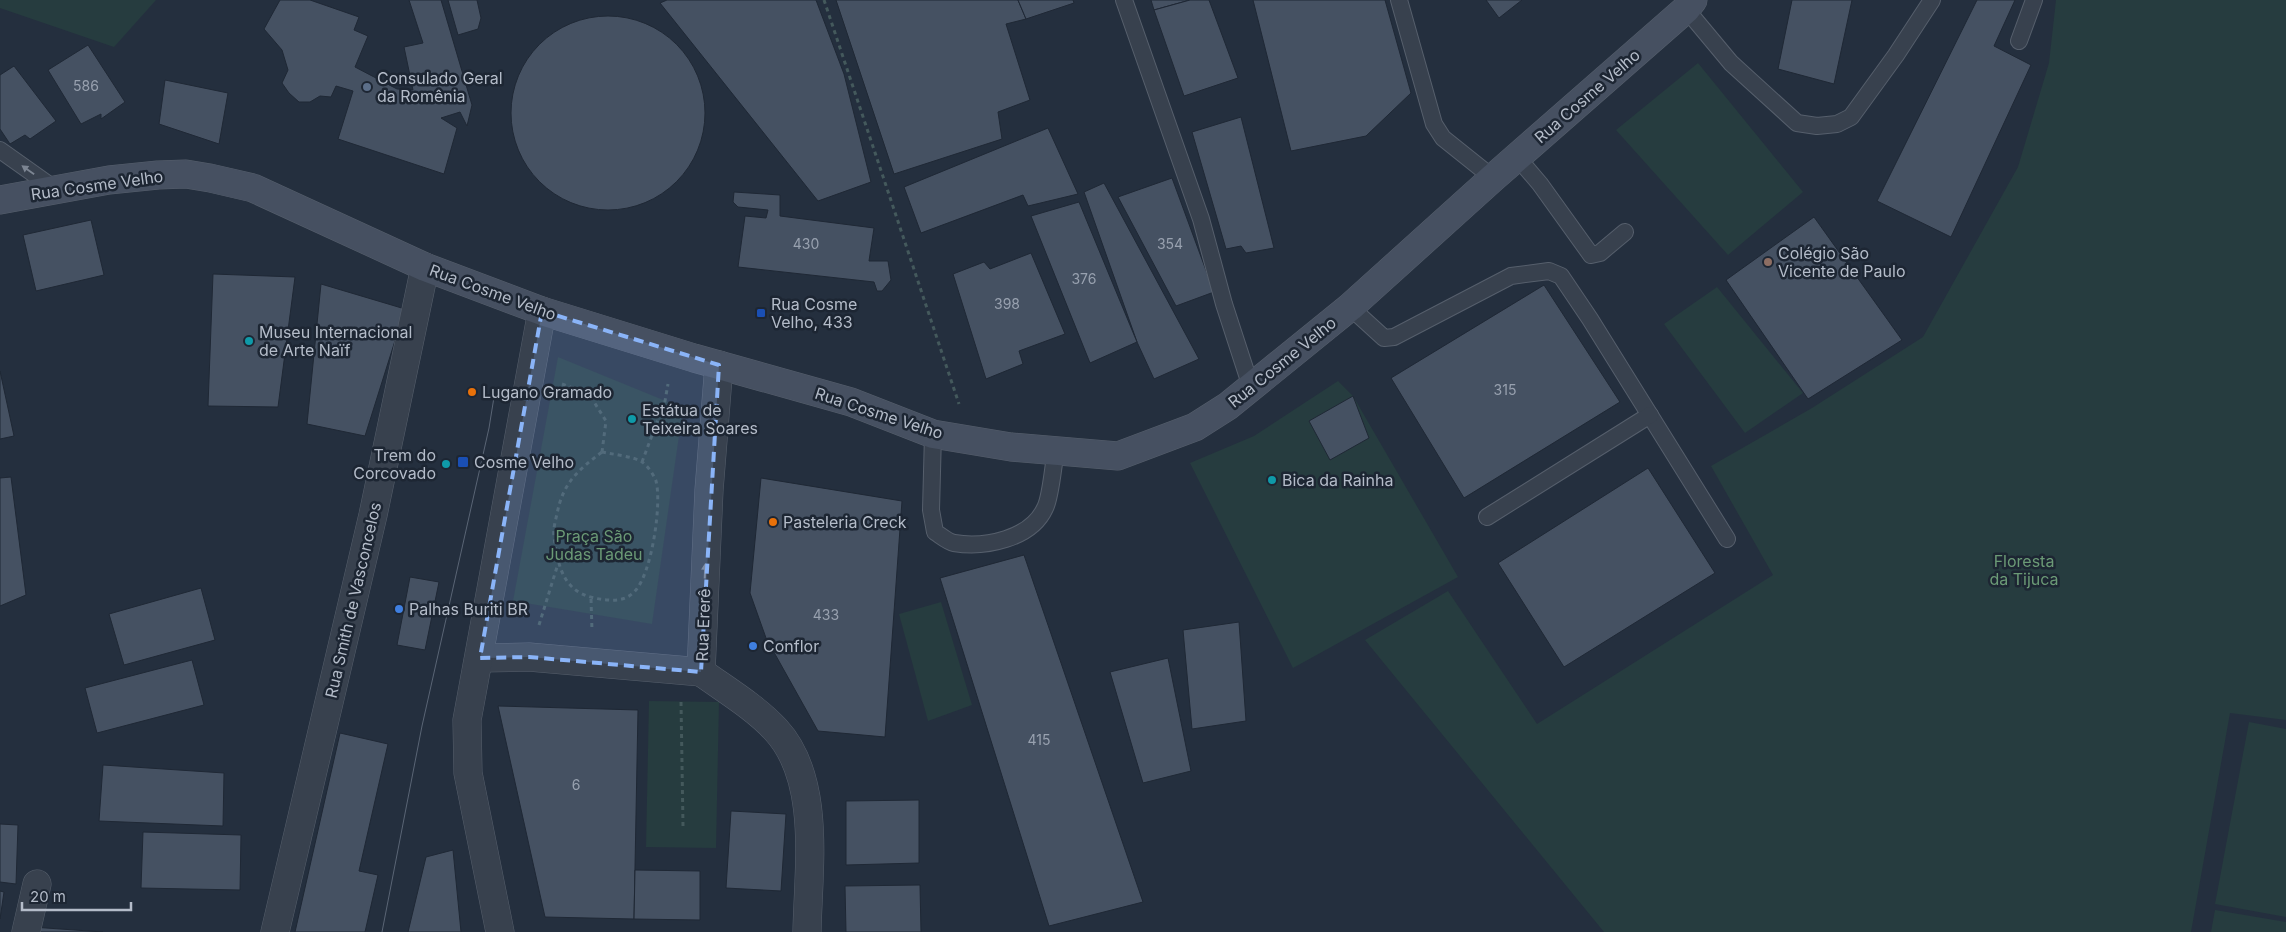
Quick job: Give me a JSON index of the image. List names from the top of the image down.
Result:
{
  "streets": {
    "main road": ["Rua Cosme Velho"],
    "street": ["Rua Smith de Vasconcelos", "Rua Ererê"]
  },
  "crossings": [
    ["Rua Cosme Velho", "Rua Smith de Vasconcelos"],
    ["Rua Cosme Velho", "Rua Ererê"]
  ],
  "parks": ["Praça São Judas Tadeu", "Floresta da Tijuca"],
  "places": {
    "other": [
      "Consulado Geral da Romênia",
      "Colégio São Vicente de Paulo",
      "Museu Internacional de Arte Naïf",
      "Lugano Gramado",
      "Estátua de Teixeira Soares",
      "Trem do Corcovado",
      "Bica da Rainha",
      "Pasteleria Creck",
      "Palhas Buriti BR",
      "Conflor"
    ],
    "transit": ["Rua Cosme Velho, 433", "Cosme Velho"]
  },
  "house_numbers": [
    "586",
    "430",
    "354",
    "376",
    "398",
    "315",
    "433",
    "415",
    "6"
  ],
  "scale_bar": "20 m"
}
